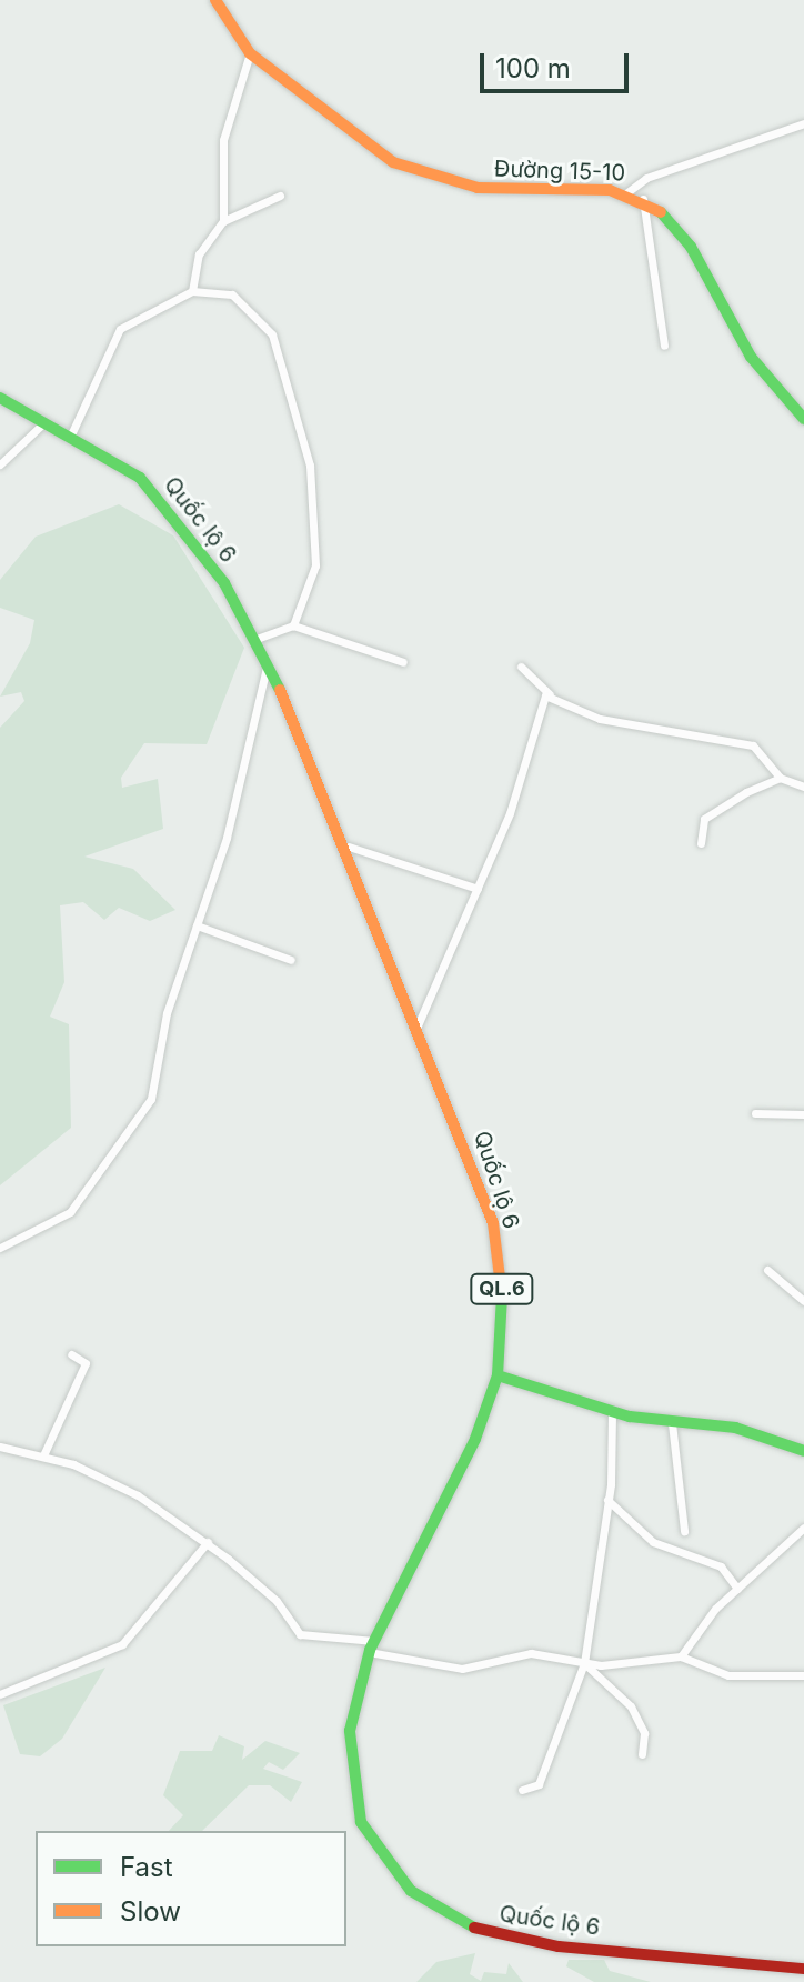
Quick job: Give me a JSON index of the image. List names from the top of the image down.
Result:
{
  "streets": {
    "main road": ["Đường 15-10", "Quốc lộ 6", "QL.6"]
  },
  "legend": ["Fast", "Slow"],
  "scale_bar": "100 m"
}
